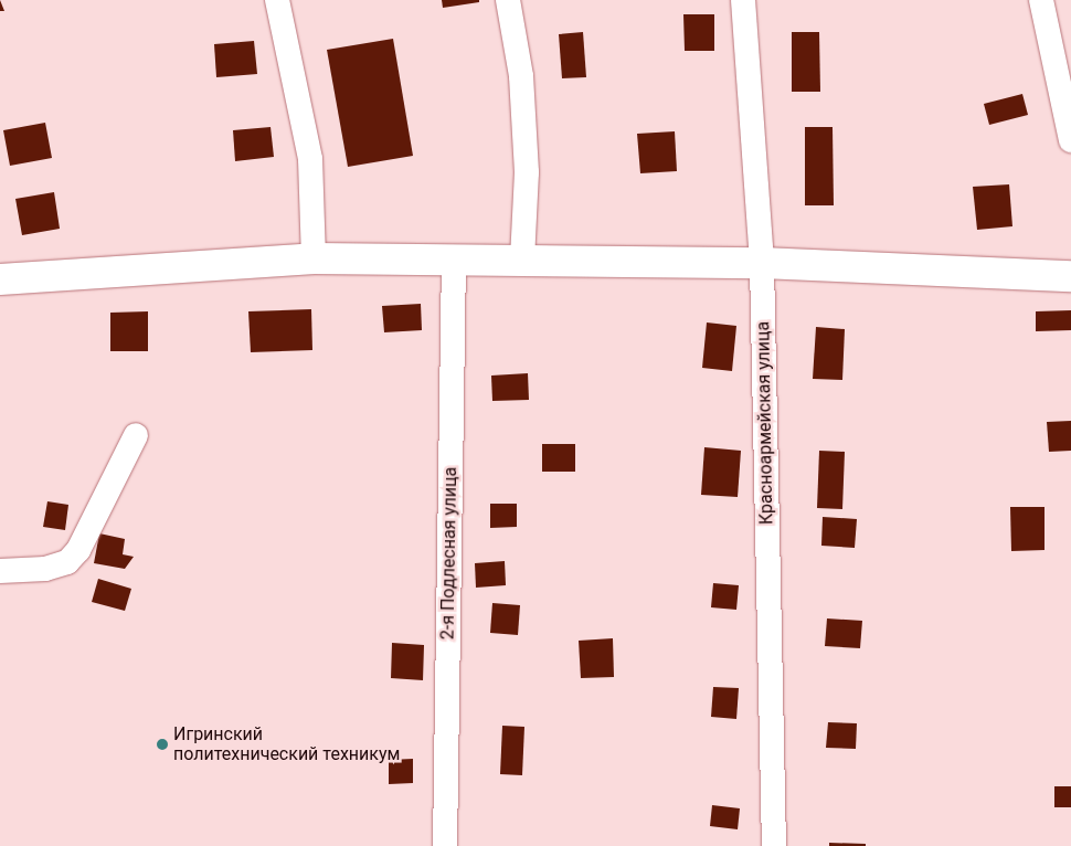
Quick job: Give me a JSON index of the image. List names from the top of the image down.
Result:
{
  "streets": {
    "street": ["Красноармейская улица", "2-я Подлесная улица"]
  },
  "places": ["Игринский политехнический техникум"]
}
